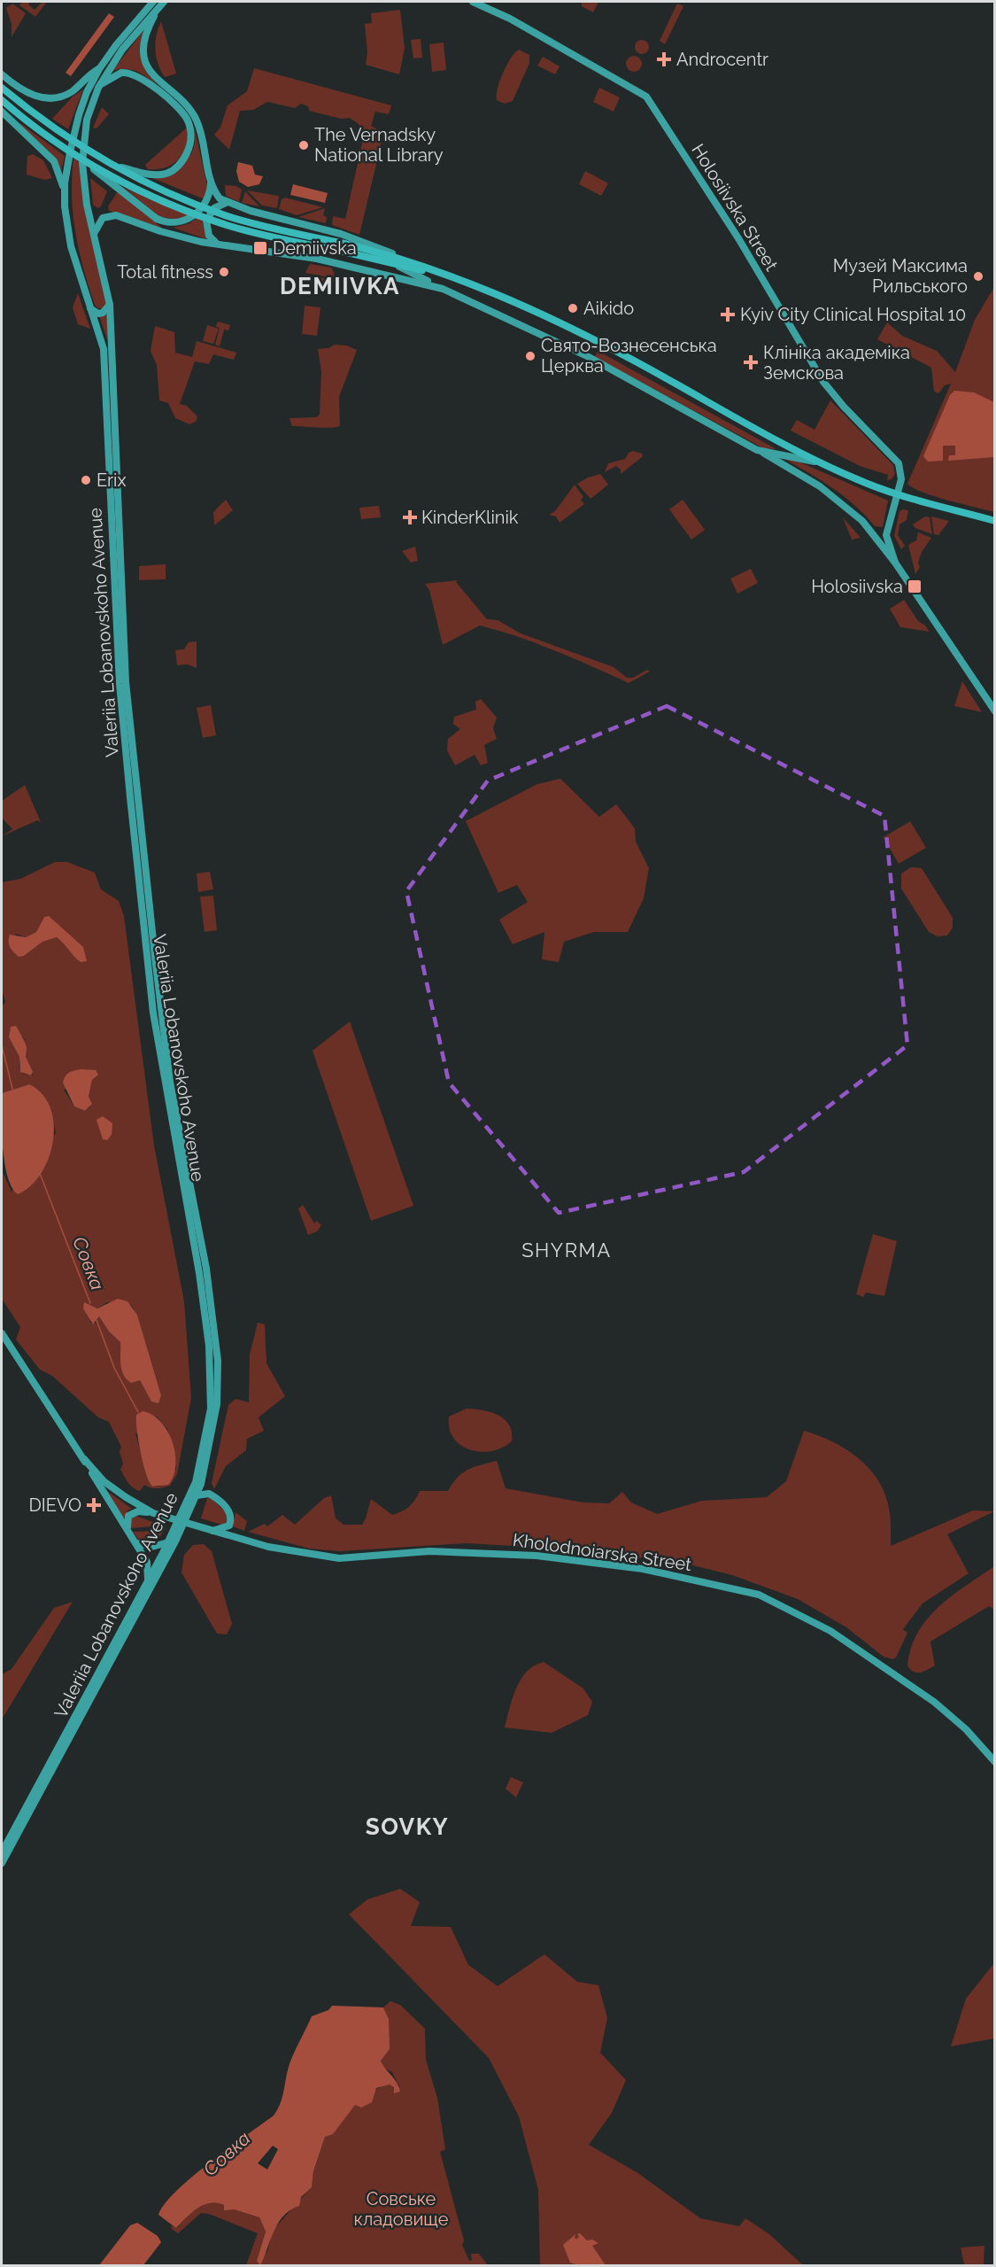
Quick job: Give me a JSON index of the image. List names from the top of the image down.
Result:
{
  "streets": {
    "main road": ["Holosiivska Street", "Valeriia Lobanovskoho Avenue", "Kholodnoiarska Street"]
  },
  "crossings": [
    ["Valeriia Lobanovskoho Avenue", "Kholodnoiarska Street"]
  ],
  "districts": ["DEMIIVKA", "SHYRMA", "SOVKY"],
  "water": ["Совка"],
  "parks": ["Совське кладовище"],
  "places": {
    "health": [
      "Androcentr",
      "Kyiv City Clinical Hospital 10",
      "Клініка академіка Земскова",
      "KinderKlinik",
      "DIEVO"
    ],
    "other": [
      "The Vernadsky National Library",
      "Total fitness",
      "Музей Максима Рильського",
      "Aikido",
      "Свято-Вознесенська Церква",
      "Erix"
    ],
    "transit": ["Demiivska", "Holosiivska"]
  }
}
